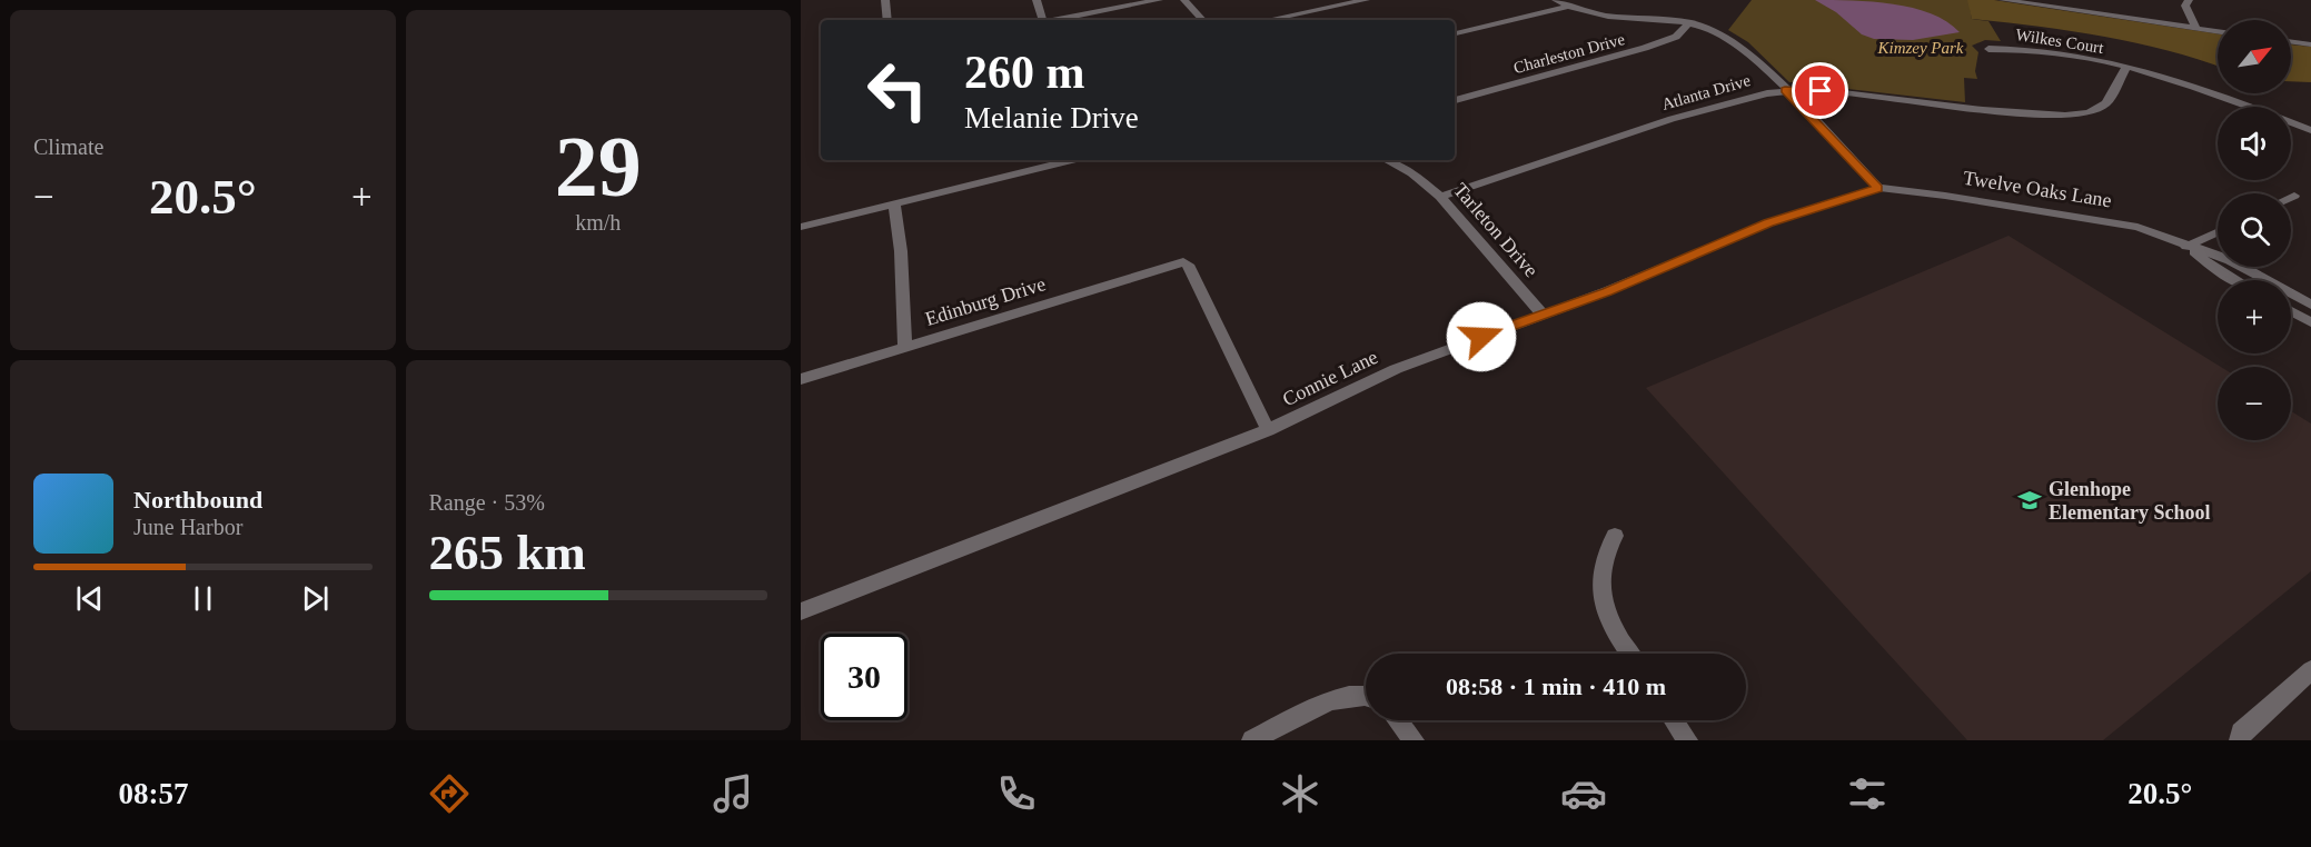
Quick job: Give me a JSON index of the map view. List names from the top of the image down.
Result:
{
  "streets": {
    "street": [
      "Wilkes Court",
      "Charleston Drive",
      "Atlanta Drive",
      "Twelve Oaks Lane",
      "Tarleton Drive",
      "Edinburg Drive",
      "Connie Lane"
    ]
  },
  "crossings": [
    ["Wilkes Court", "Atlanta Drive"],
    ["Atlanta Drive", "Tarleton Drive"],
    ["Twelve Oaks Lane", "Connie Lane"],
    ["Tarleton Drive", "Connie Lane"],
    ["Edinburg Drive", "Connie Lane"]
  ],
  "parks": ["Kimzey Park"],
  "places": {
    "school or university": ["Glenhope Elementary School"]
  },
  "north": "top right",
  "page": {
    "tile": [
      "Climate",
      ["29", "km/h"],
      ["Range · 53%", "265 km"]
    ],
    "map_buttons": ["+", "−"],
    "turn": ["260 m", "Melanie Drive"],
    "heat": ["−", "20.5°", "+"],
    "song": ["Northbound", "June Harbor"],
    "limit": "30",
    "trip": "08:58 · 1 min · 410 m",
    "tabs": ["08:57", "20.5°"]
  }
}
